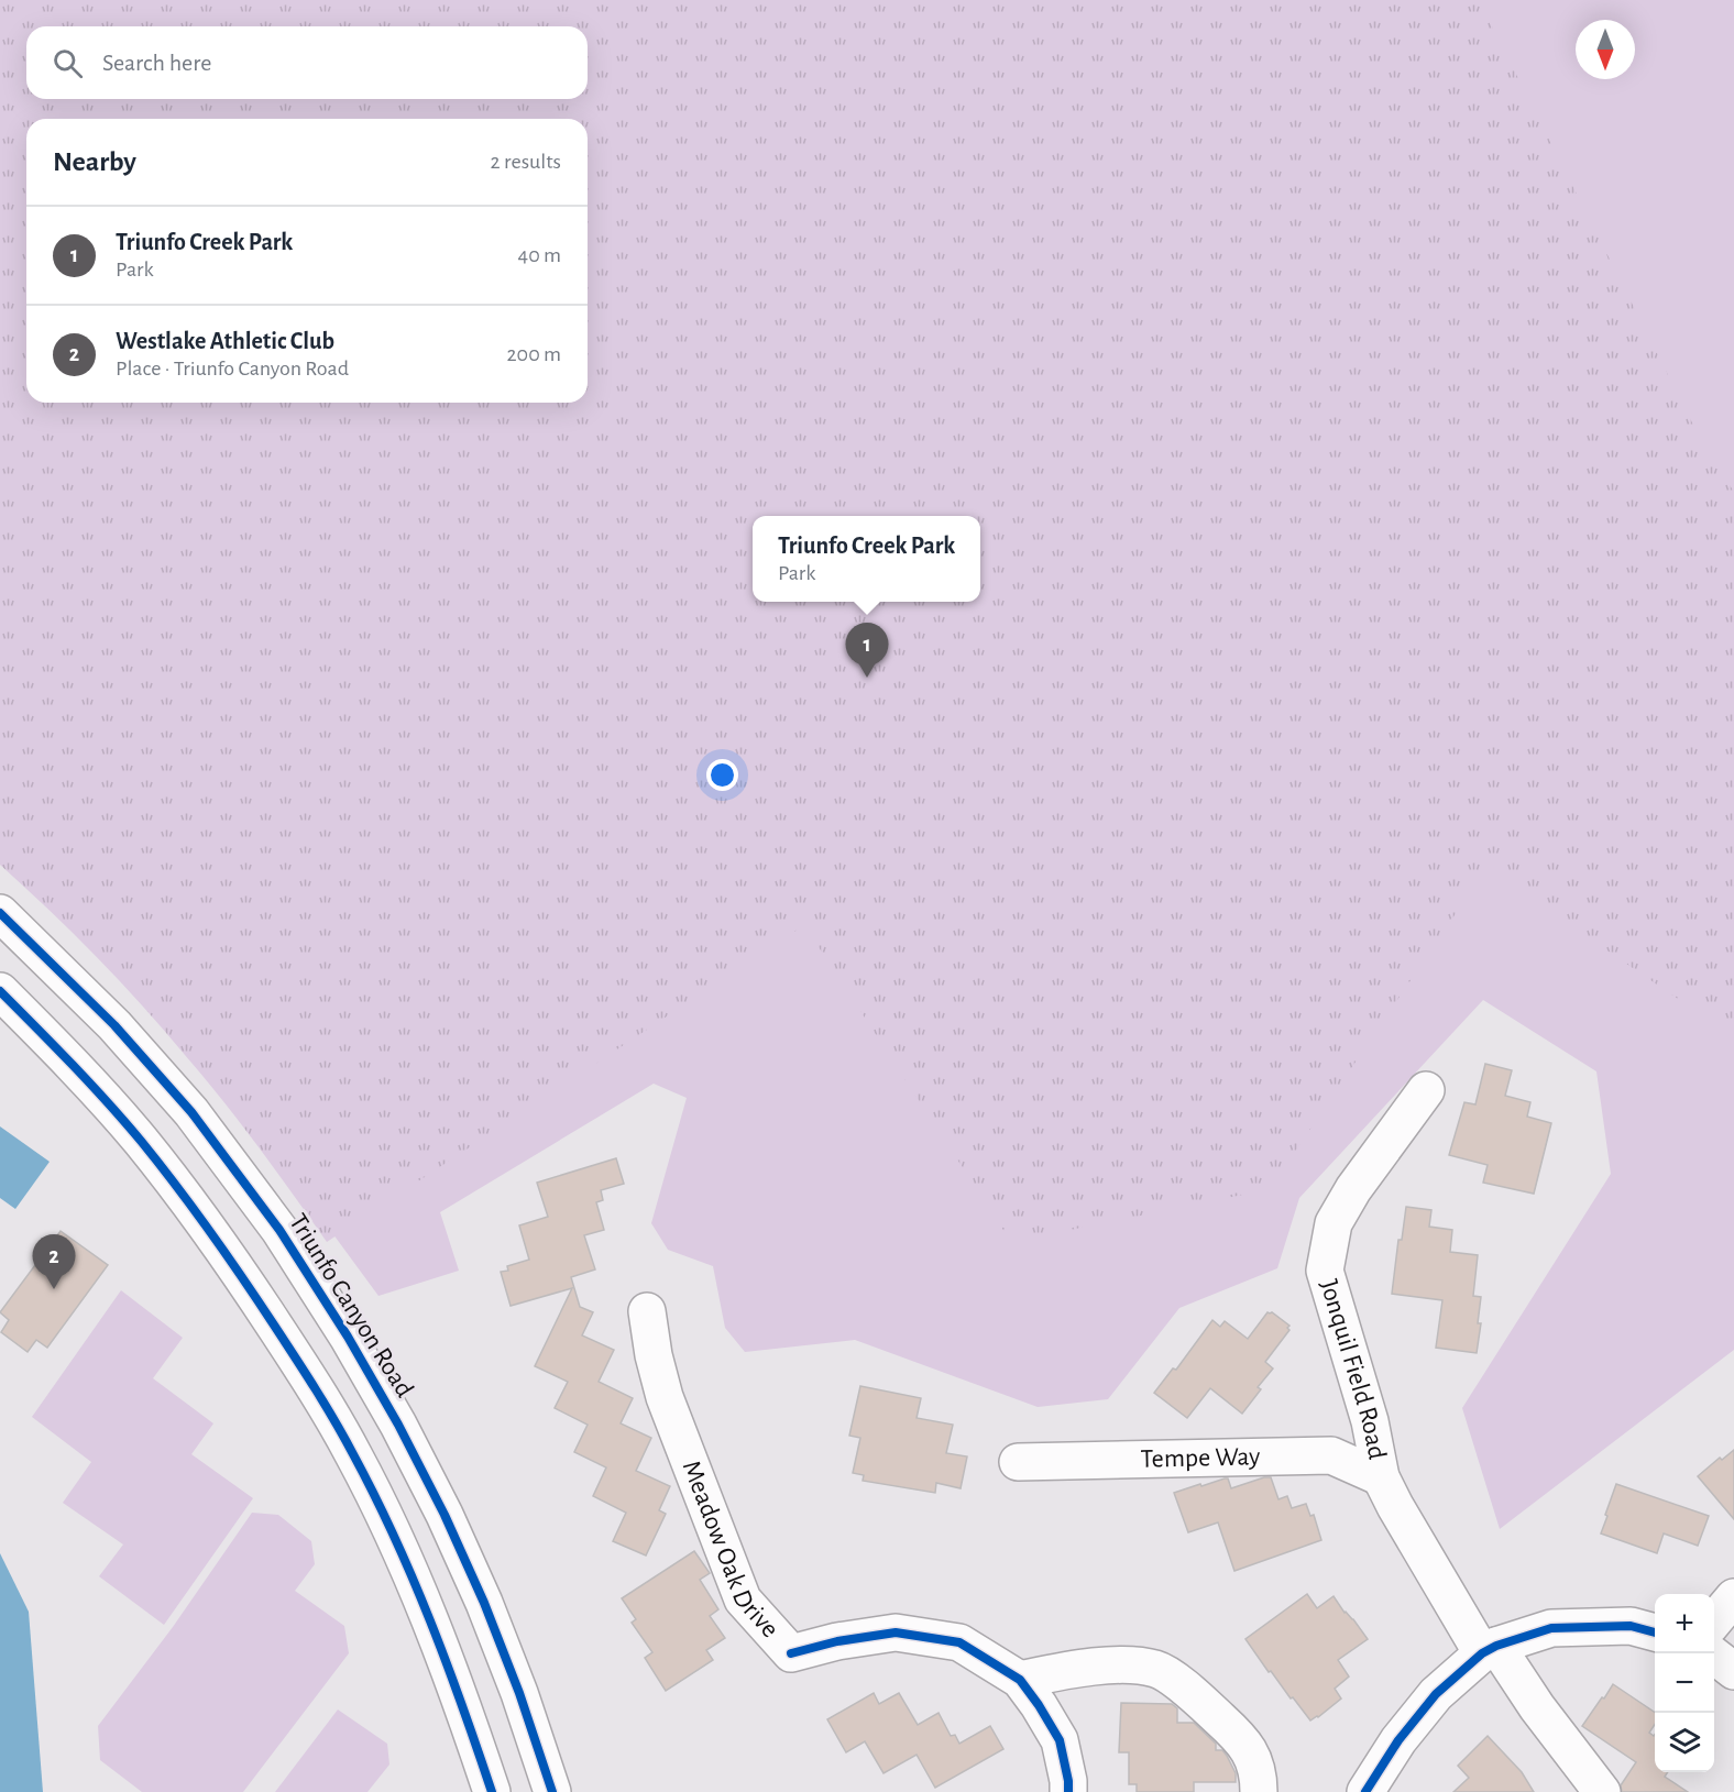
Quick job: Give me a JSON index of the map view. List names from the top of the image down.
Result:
{
  "streets": {
    "street": [
      "Triunfo Canyon Road",
      "Jonquil Field Road",
      "Tempe Way",
      "Meadow Oak Drive"
    ]
  },
  "crossings": [
    ["Jonquil Field Road", "Tempe Way"]
  ],
  "north": "bottom",
  "page": {
    "search": "Search here",
    "heading": ["Nearby", "2 results"],
    "list": [
      {
        "mark": "1",
        "name": "Triunfo Creek Park",
        "note": "Park",
        "value": "40 m"
      },
      {
        "mark": "2",
        "name": "Westlake Athletic Club",
        "note": "Place · Triunfo Canyon Road",
        "value": "200 m"
      }
    ],
    "popup": ["Triunfo Creek Park", "Park"],
    "pins": ["1", "2"],
    "map_buttons": ["+", "−"]
  }
}
